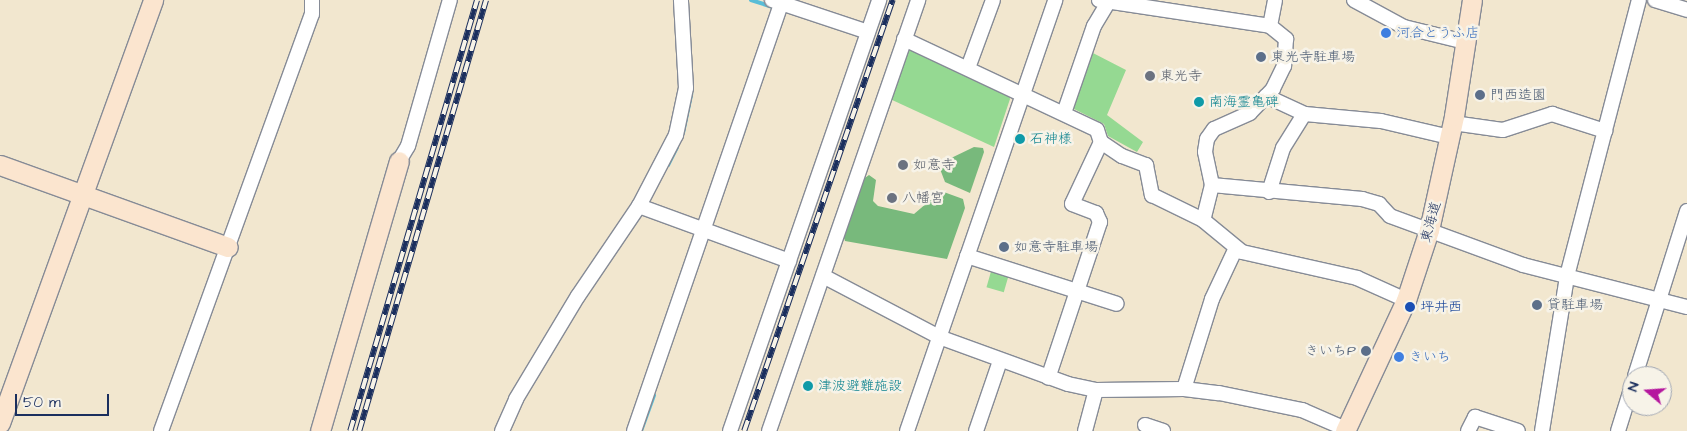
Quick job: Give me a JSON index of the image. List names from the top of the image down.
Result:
{
  "streets": {
    "street": ["東海道"]
  },
  "places": [
    "河合とうふ店",
    "東光寺駐車場",
    "東光寺",
    "門西造園",
    "南海霊亀碑",
    "石神様",
    "如意寺",
    "八幡宮",
    "如意寺駐車場",
    "貸駐車場",
    "坪井西",
    "きいちP",
    "きいち",
    "津波避難施設"
  ],
  "scale_bar": "50 m",
  "north": "left"
}
